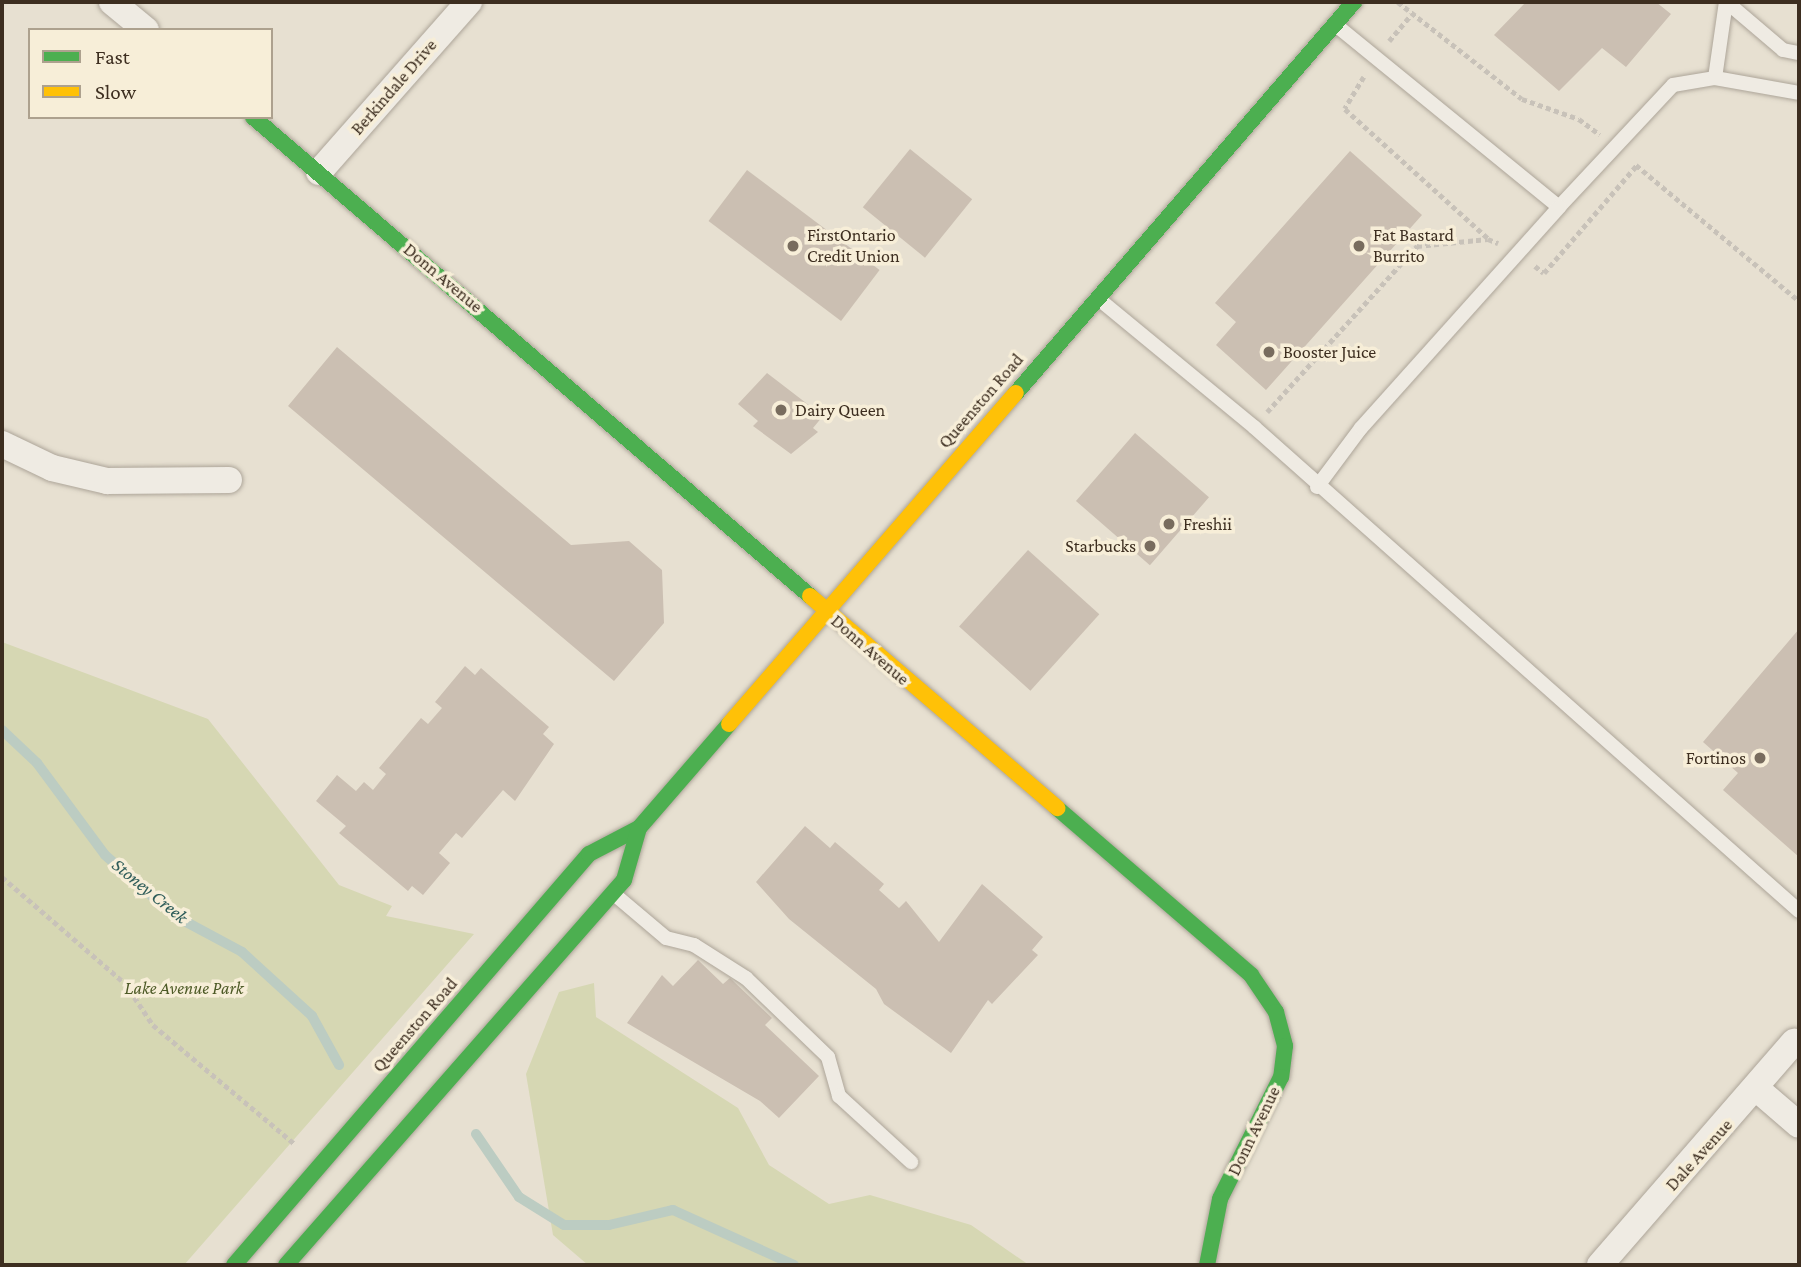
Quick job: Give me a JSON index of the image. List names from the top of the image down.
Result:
{
  "streets": {
    "main road": ["Donn Avenue", "Queenston Road"],
    "street": ["Berkindale Drive", "Dale Avenue"]
  },
  "crossings": [
    ["Berkindale Drive", "Donn Avenue"],
    ["Donn Avenue", "Queenston Road"]
  ],
  "water": ["Stoney Creek"],
  "parks": ["Lake Avenue Park"],
  "places": [
    "FirstOntario Credit Union",
    "Fat Bastard Burrito",
    "Booster Juice",
    "Dairy Queen",
    "Freshii",
    "Starbucks",
    "Fortinos"
  ],
  "legend": ["Fast", "Slow"]
}
